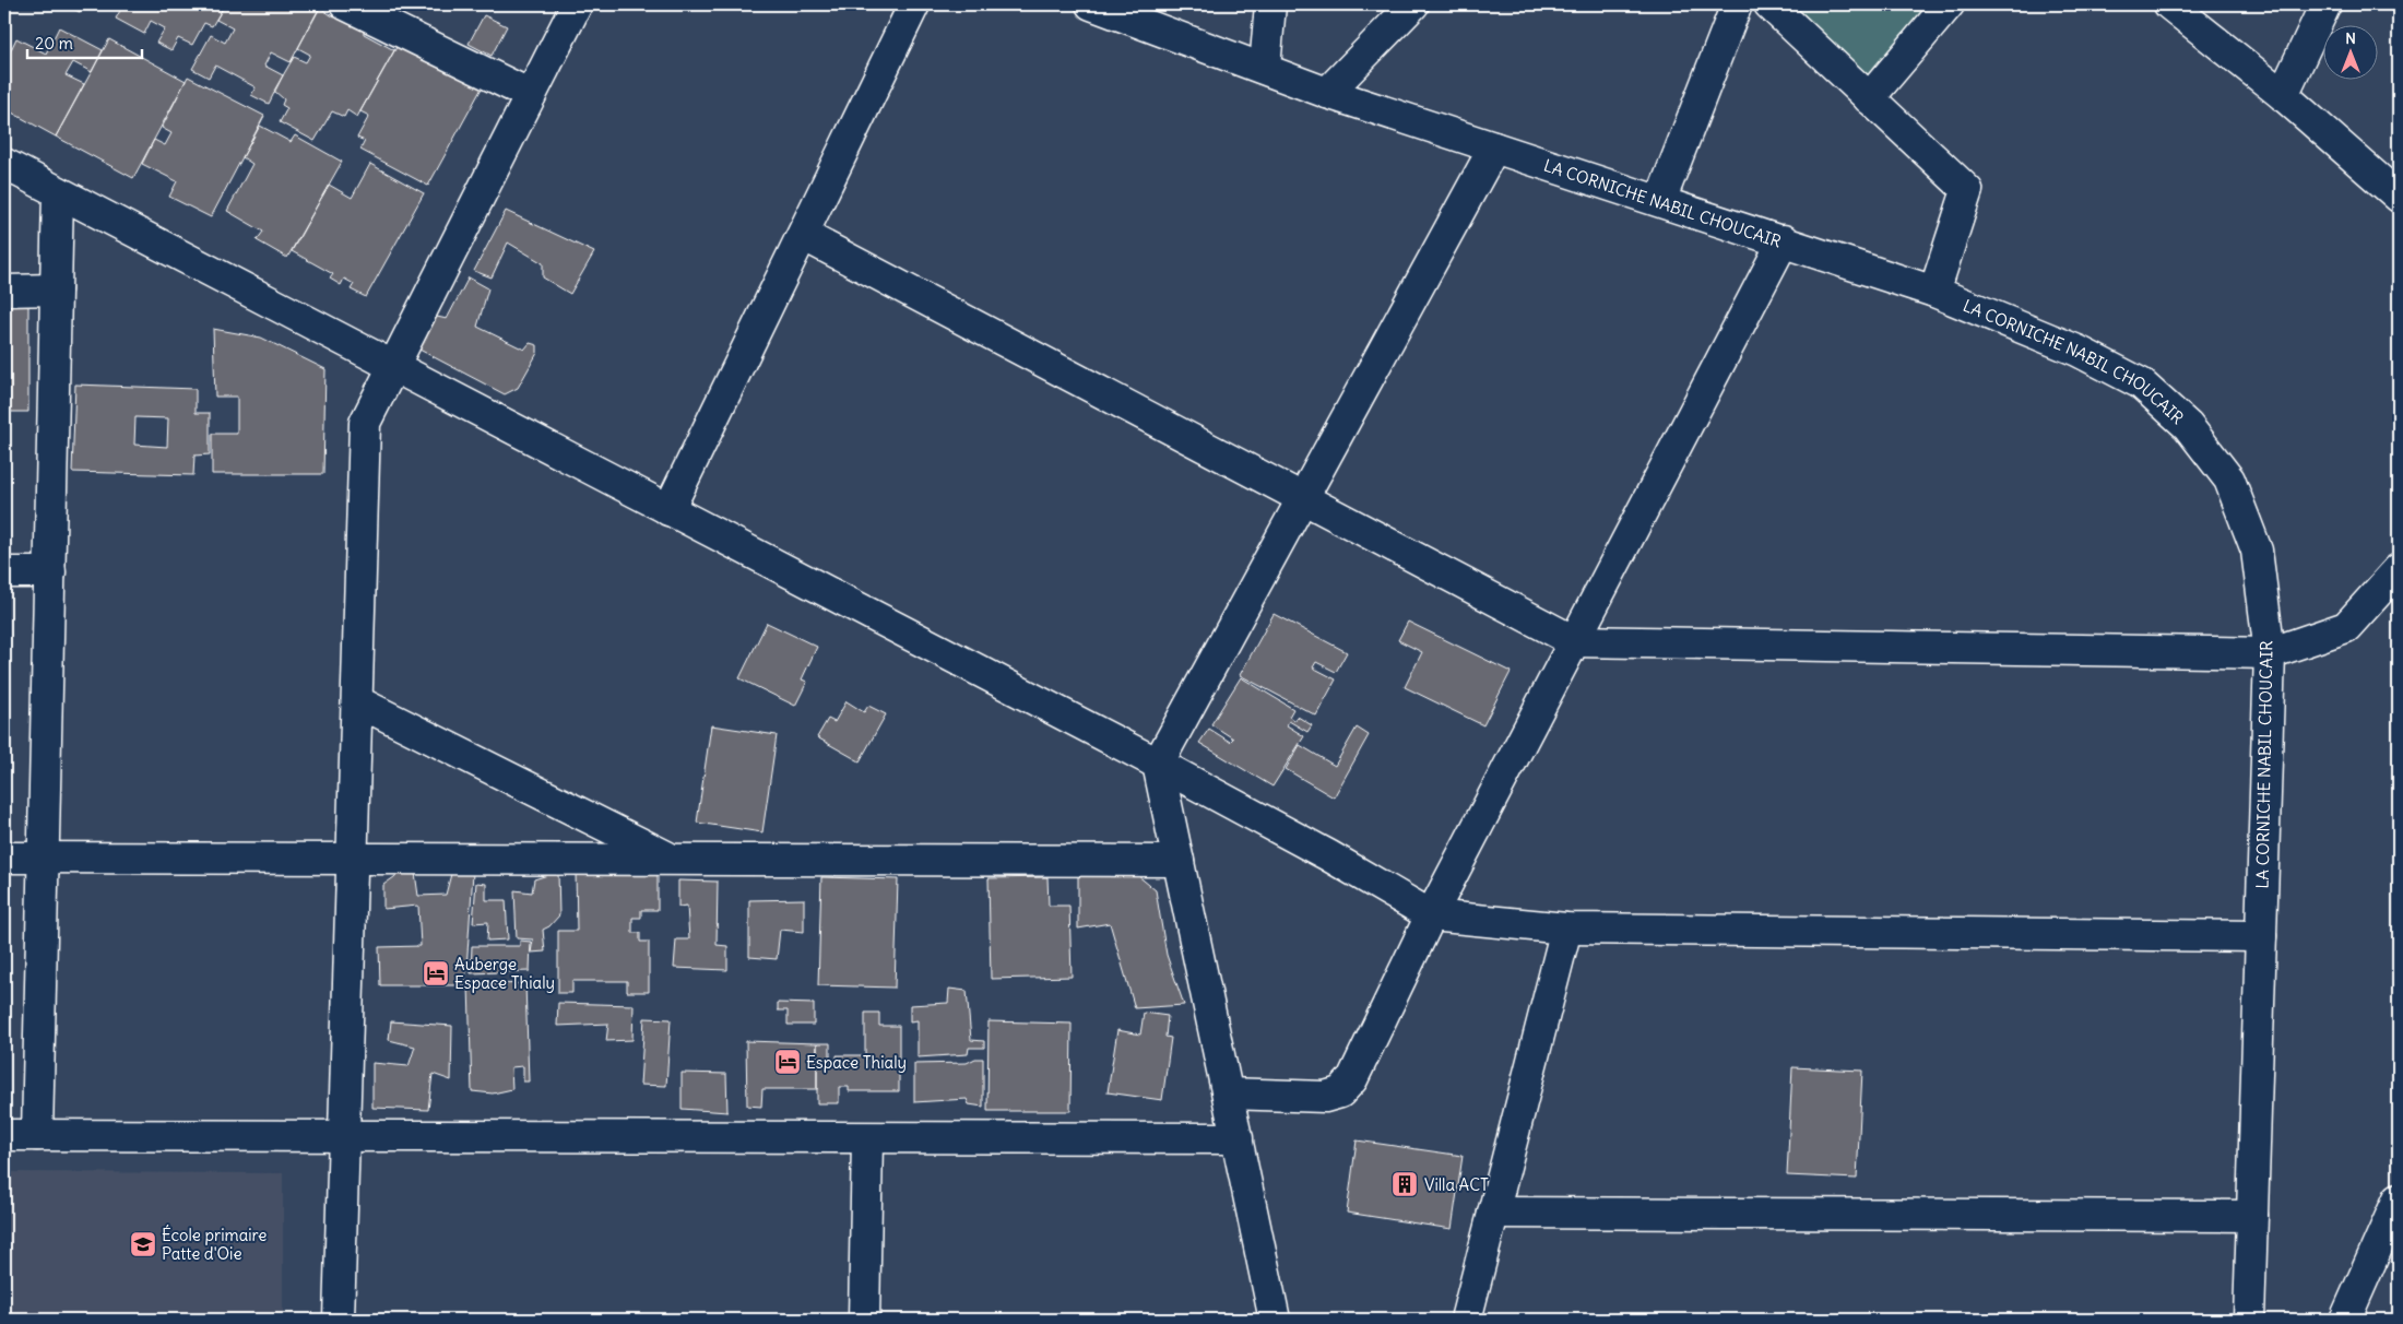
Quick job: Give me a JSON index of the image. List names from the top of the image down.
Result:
{
  "streets": {
    "street": ["LA CORNICHE NABIL CHOUCAIR"]
  },
  "places": {
    "hotel": ["Auberge Espace Thialy", "Espace Thialy"],
    "building": ["Villa ACT"],
    "school or university": ["École primaire Patte d'Oie"]
  },
  "scale_bar": "20 m",
  "north": "top"
}
